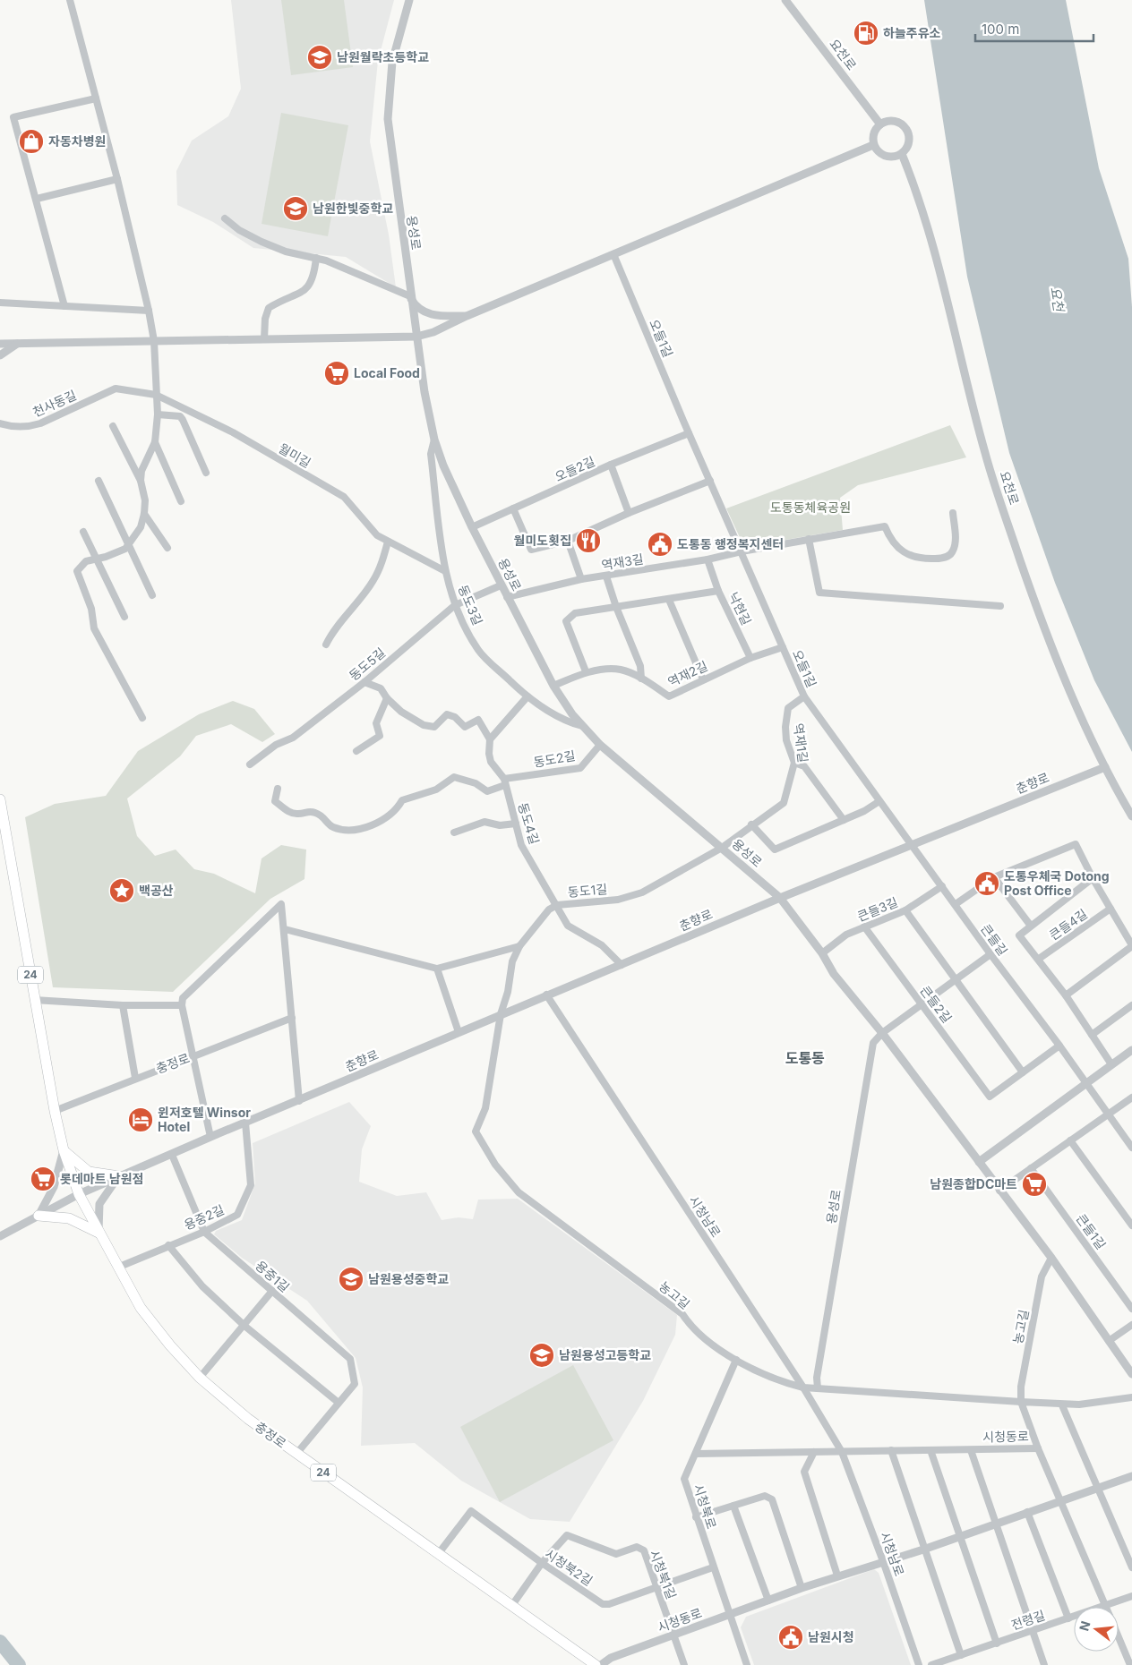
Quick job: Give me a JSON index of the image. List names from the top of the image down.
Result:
{
  "streets": {
    "main road": ["24", "충정로"],
    "street": [
      "요천로",
      "용성로",
      "오들1길",
      "천사동길",
      "월미길",
      "오들2길",
      "역재3길",
      "동도3길",
      "낙현길",
      "동도5길",
      "역재2길",
      "역재1길",
      "동도2길",
      "춘향로",
      "동도4길",
      "동도1길",
      "큰들3길",
      "큰들4길",
      "큰들길",
      "큰들2길",
      "시청남로",
      "용중2길",
      "큰들1길",
      "용중1길",
      "농고길",
      "시청동로",
      "시청북로",
      "시청북2길",
      "시청북1길",
      "전령길"
    ]
  },
  "crossings": [
    ["요천로", "춘향로"],
    ["용성로", "오들2길"],
    ["용성로", "역재3길"],
    ["용성로", "동도3길"],
    ["용성로", "동도5길"],
    ["용성로", "역재2길"],
    ["용성로", "역재1길"],
    ["용성로", "동도2길"],
    ["용성로", "춘향로"],
    ["용성로", "동도1길"],
    ["용성로", "큰들3길"],
    ["용성로", "농고길"],
    ["오들1길", "오들2길"],
    ["오들1길", "역재3길"],
    ["오들1길", "역재2길"],
    ["오들1길", "역재1길"],
    ["오들1길", "춘향로"],
    ["오들1길", "큰들길"],
    ["천사동길", "월미길"],
    ["월미길", "동도3길"],
    ["동도3길", "동도5길"],
    ["낙현길", "역재2길"],
    ["역재1길", "동도1길"],
    ["동도2길", "동도4길"],
    ["춘향로", "동도4길"],
    ["춘향로", "동도1길"],
    ["춘향로", "큰들길"],
    ["춘향로", "충정로"],
    ["춘향로", "시청남로"],
    ["춘향로", "용중2길"],
    ["춘향로", "용중1길"],
    ["춘향로", "농고길"],
    ["동도4길", "동도1길"],
    ["동도1길", "농고길"],
    ["큰들3길", "큰들길"],
    ["큰들3길", "큰들2길"],
    ["충정로", "용중2길"],
    ["충정로", "용중1길"],
    ["충정로", "시청북2길"],
    ["충정로", "시청북1길"],
    ["시청남로", "농고길"],
    ["시청남로", "시청동로"],
    ["용중2길", "용중1길"],
    ["농고길", "시청북로"],
    ["시청동로", "시청북로"],
    ["시청동로", "시청북1길"],
    ["시청동로", "전령길"],
    ["시청북로", "시청북2길"],
    ["시청북2길", "시청북1길"]
  ],
  "districts": ["도통동"],
  "water": ["요천"],
  "parks": ["도통동체육공원"],
  "places": {
    "fuel station": ["하늘주유소"],
    "school or university": [
      "남원월락초등학교",
      "남원한빛중학교",
      "남원용성중학교",
      "남원용성고등학교"
    ],
    "shop": ["자동차병원"],
    "supermarket": ["Local Food", "롯데마트 남원점", "남원종합DC마트"],
    "restaurant": ["월미도횟집"],
    "public building": ["도통동 행정복지센터", "도통우체국 Dotong Post Office", "남원시청"],
    "place": ["백공산"],
    "hotel": ["윈저호텔 Winsor Hotel"]
  },
  "scale_bar": "100 m",
  "north": "left"
}
